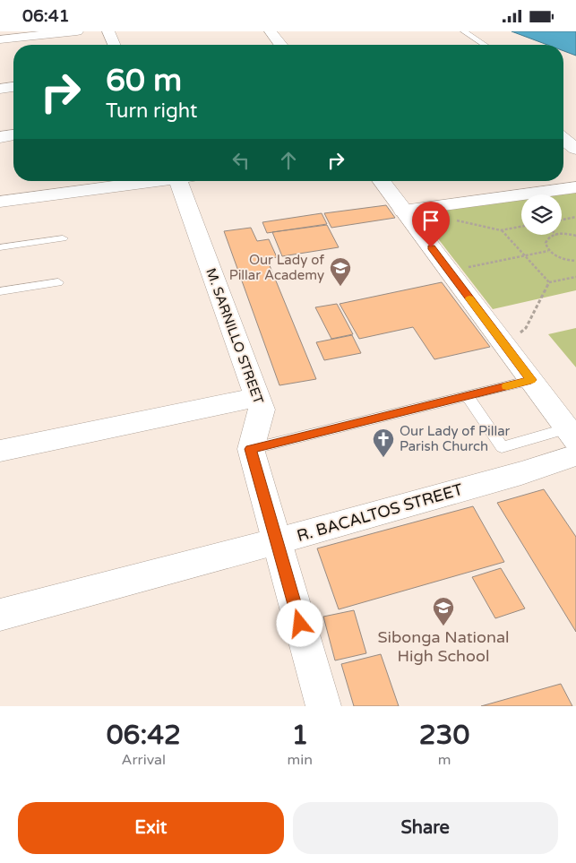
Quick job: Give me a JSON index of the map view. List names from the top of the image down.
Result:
{
  "streets": {
    "main road": ["M. SARNILLO STREET", "R. BACALTOS STREET"]
  },
  "places": {
    "school or university": ["Our Lady of Pillar Academy", "Sibonga National High School"],
    "church": ["Our Lady of Pillar Parish Church"]
  },
  "page": {
    "status": "06:41",
    "turn": ["60 m", "Turn right"],
    "eta": [
      "06:42",
      "Arrival",
      "1",
      "min",
      "230",
      "m"
    ],
    "buttons": ["Exit", "Share"]
  }
}
